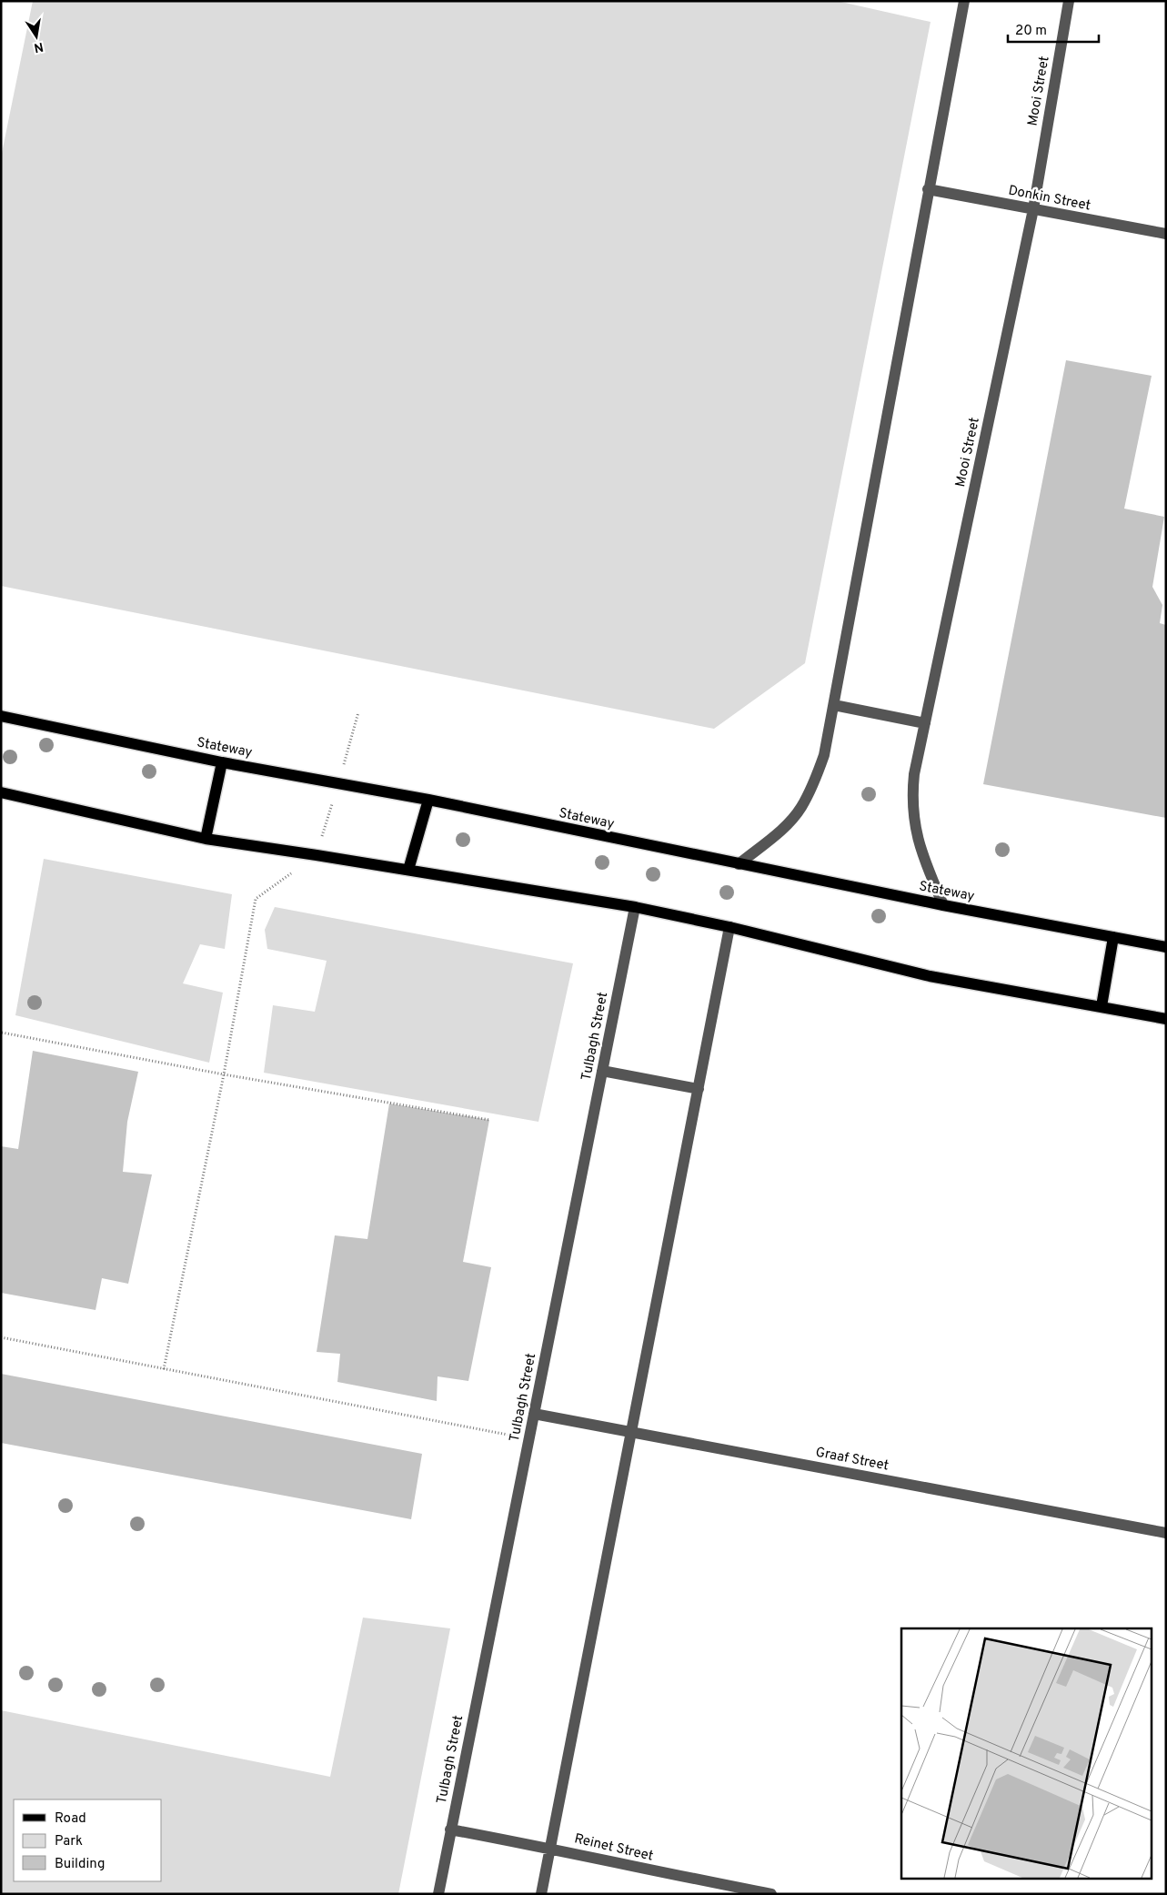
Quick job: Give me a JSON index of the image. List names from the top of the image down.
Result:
{
  "streets": {
    "main road": ["Stateway"],
    "street": [
      "Mooi Street",
      "Donkin Street",
      "Tulbagh Street",
      "Graaf Street",
      "Reinet Street"
    ]
  },
  "crossings": [
    ["Mooi Street", "Donkin Street"],
    ["Mooi Street", "Stateway"],
    ["Tulbagh Street", "Graaf Street"],
    ["Tulbagh Street", "Reinet Street"]
  ],
  "legend": ["Road", "Park", "Building"],
  "scale_bar": "20 m",
  "north": "bottom"
}
